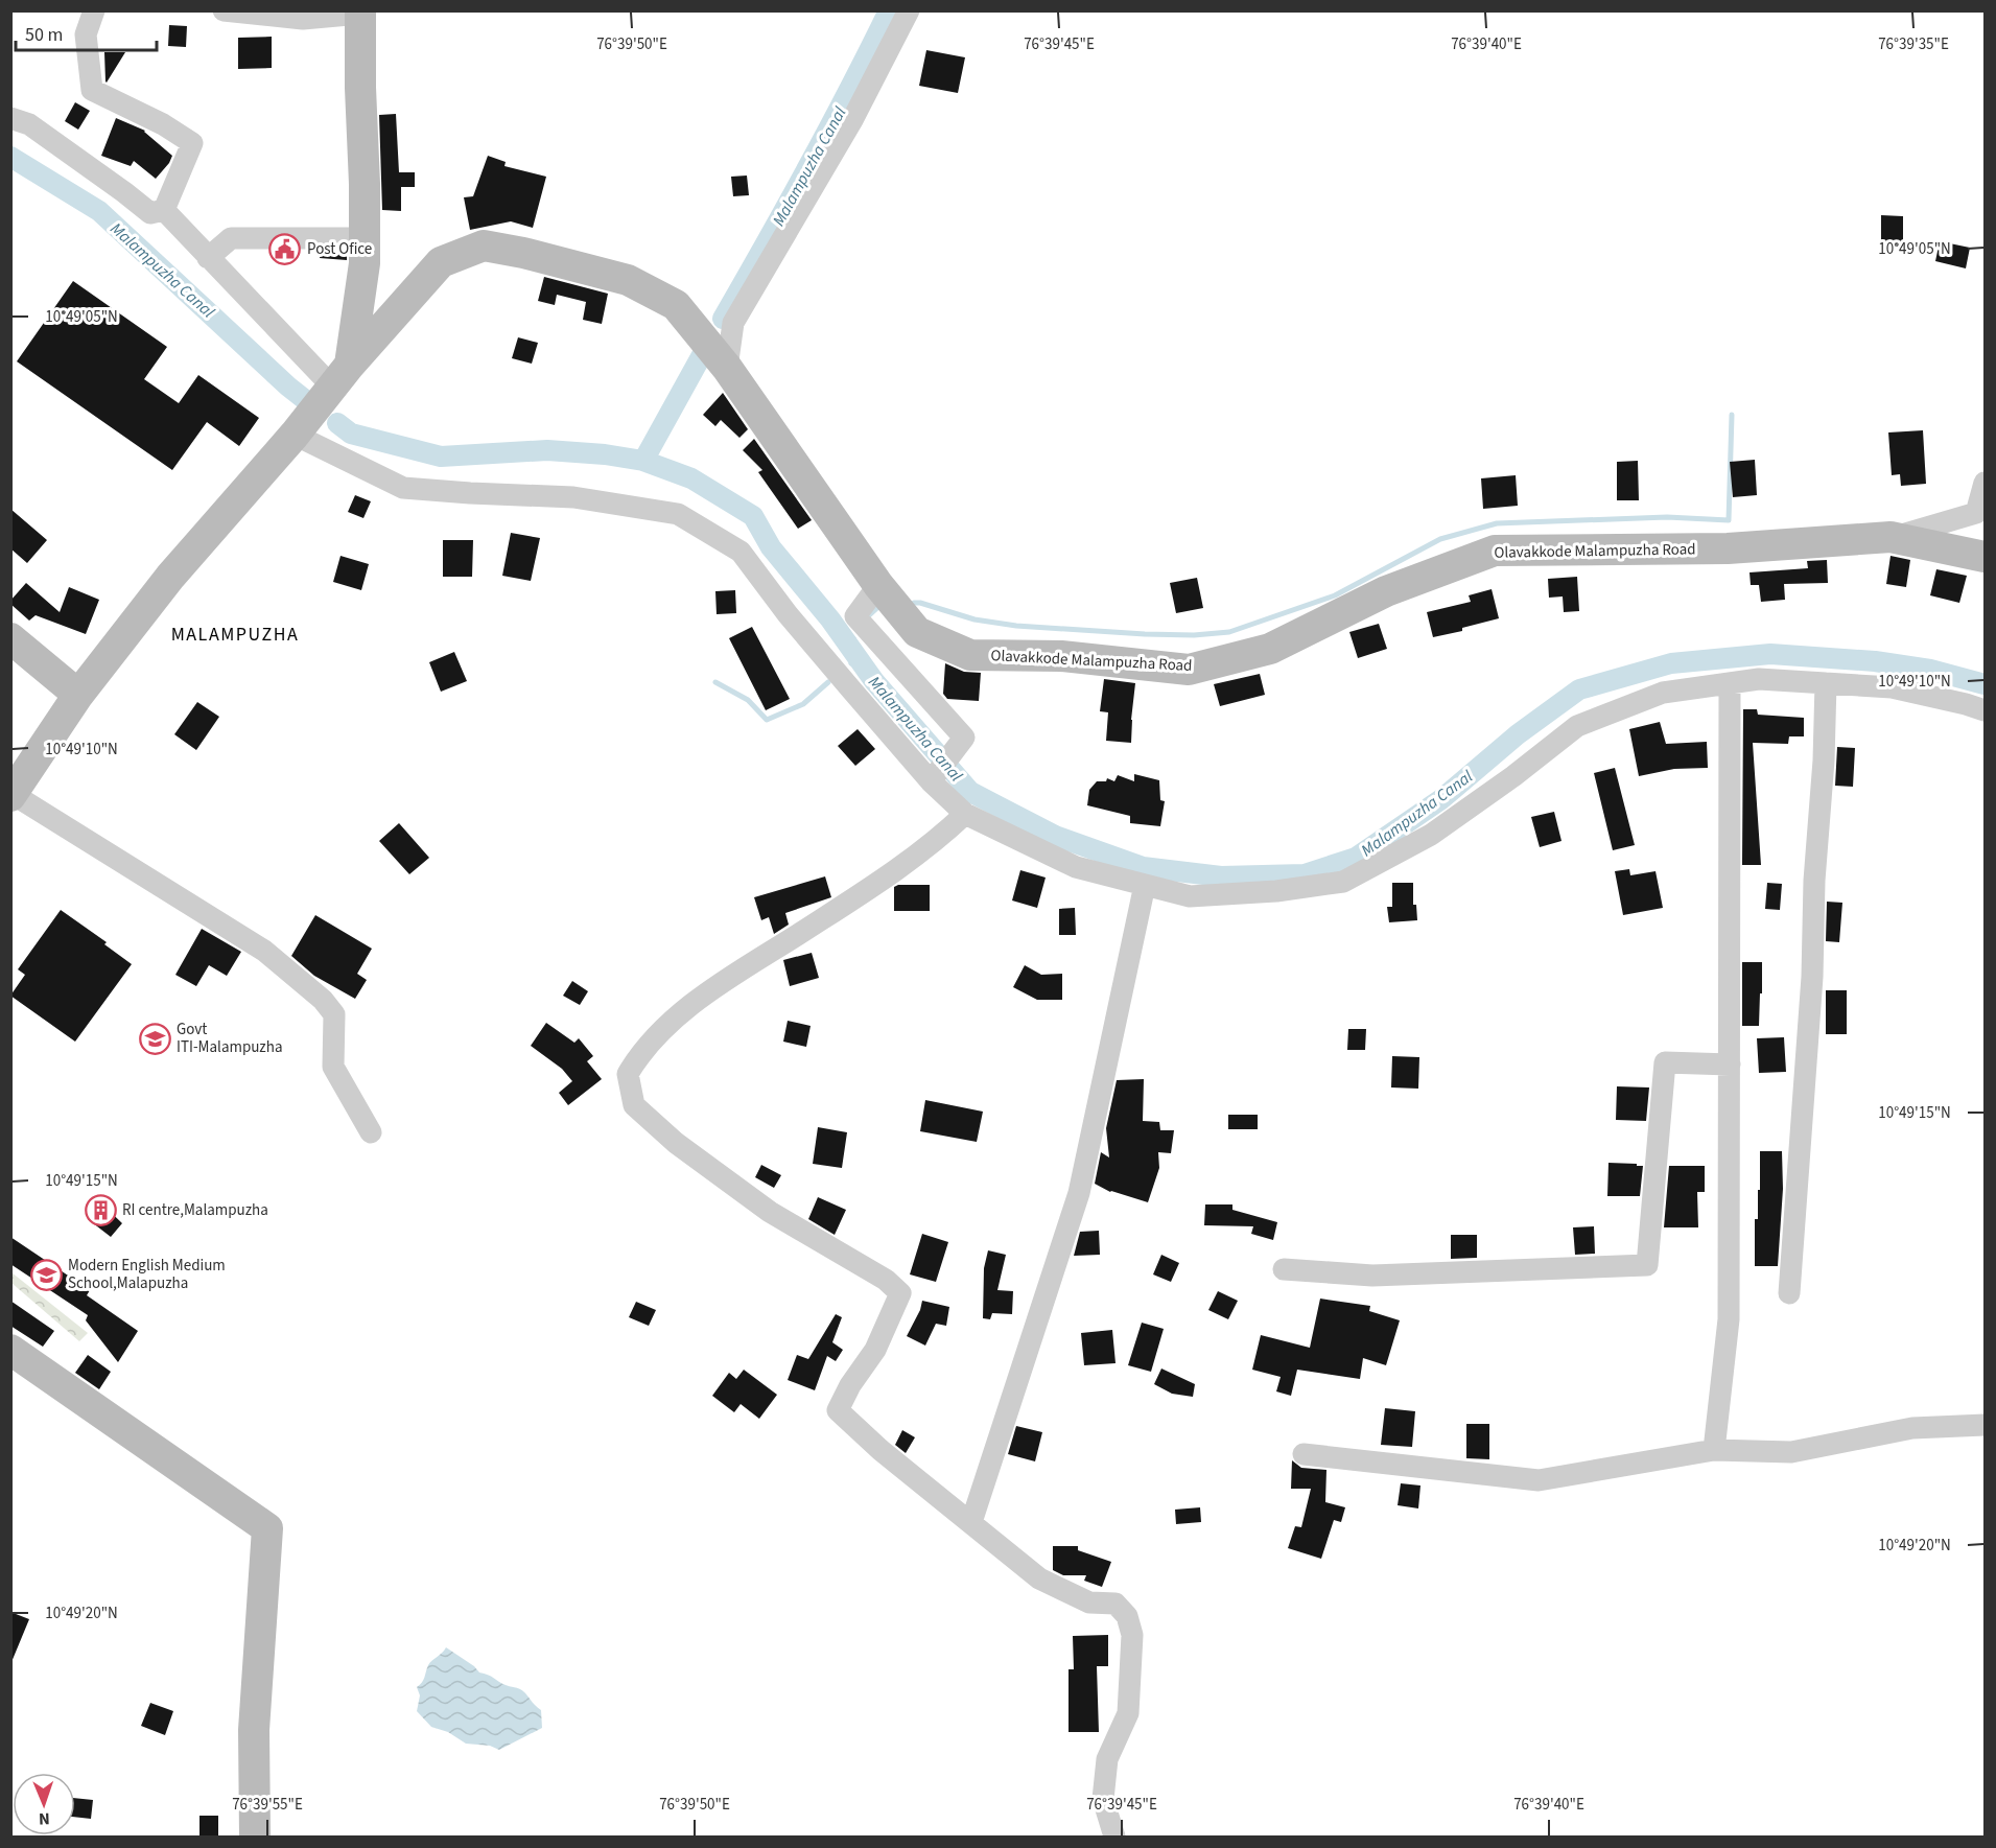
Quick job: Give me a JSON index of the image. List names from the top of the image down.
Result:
{
  "streets": {
    "main road": ["Olavakkode Malampuzha Road"]
  },
  "districts": ["MALAMPUZHA"],
  "water": ["Malampuzha Canal"],
  "places": {
    "public building": ["Post Ofice"],
    "school or university": ["Govt ITI-Malampuzha", "Modern English Medium School,Malapuzha"],
    "building": ["RI centre,Malampuzha"]
  },
  "scale_bar": "50 m",
  "north": "bottom",
  "coordinates": [
    "76°39'50\"E",
    "76°39'45\"E",
    "76°39'40\"E",
    "76°39'35\"E",
    "10°49'05\"N",
    "10°49'10\"N",
    "10°49'15\"N",
    "10°49'20\"N",
    "76°39'55\"E"
  ]
}
